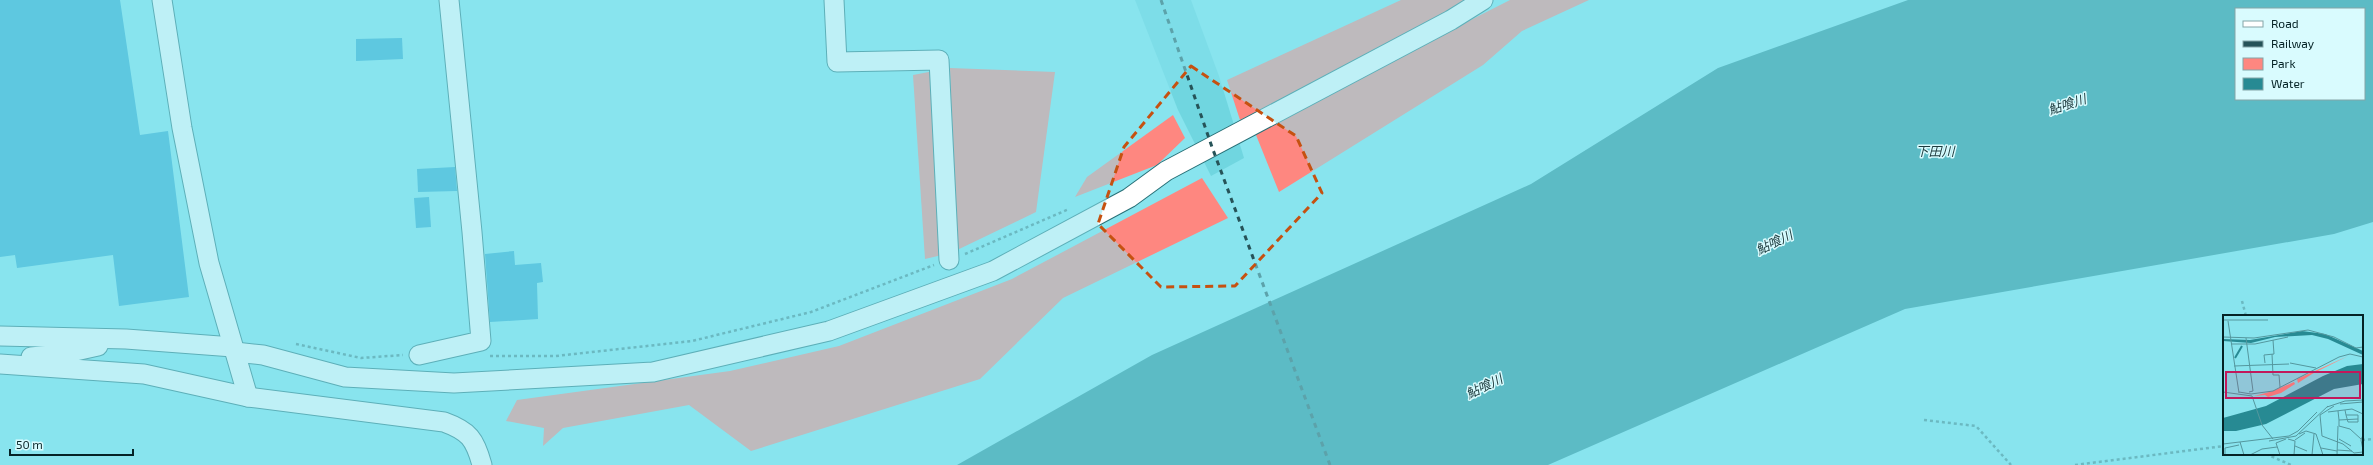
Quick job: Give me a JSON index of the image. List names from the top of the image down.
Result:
{
  "water": ["鮎喰川", "下田川"],
  "legend": [
    "Road",
    "Railway",
    "Park",
    "Water"
  ],
  "scale_bar": "50 m"
}
